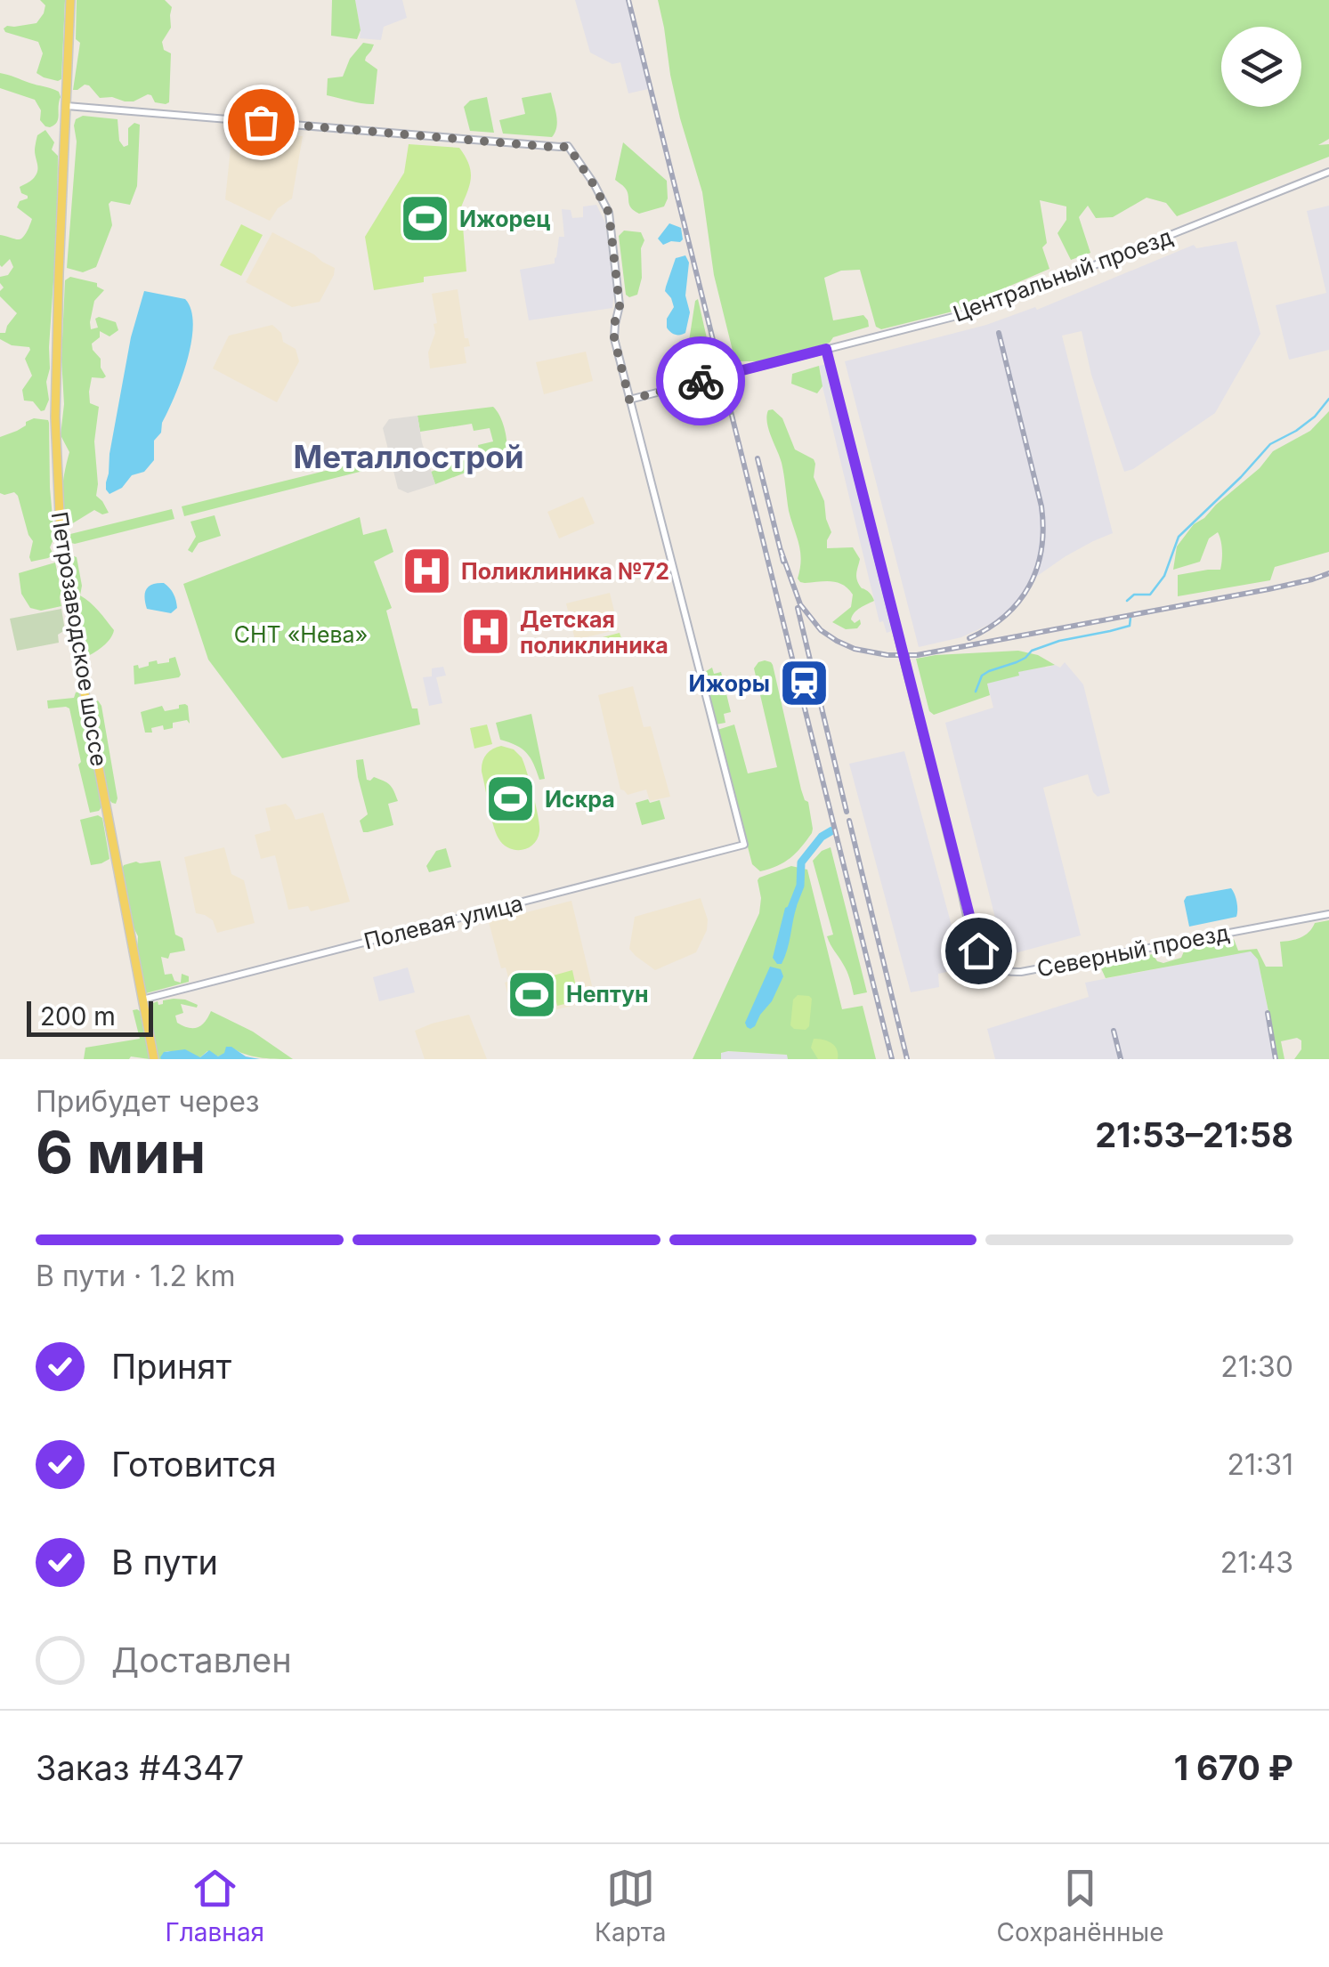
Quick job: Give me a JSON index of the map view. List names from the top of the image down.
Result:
{
  "streets": {
    "main road": ["Петрозаводское шоссе"],
    "street": ["Центральный проезд", "Полевая улица", "Северный проезд"]
  },
  "crossings": [
    ["Центральный проезд", "Полевая улица"],
    ["Центральный проезд", "Северный проезд"],
    ["Петрозаводское шоссе", "Полевая улица"]
  ],
  "districts": ["Металлострой"],
  "parks": ["СНТ «Нева»"],
  "places": {
    "sports": ["Ижорец", "Искра", "Нептун"],
    "hospital": ["Поликлиника №72", "Детская поликлиника"],
    "station": ["Ижоры"]
  },
  "scale_bar": "200 m",
  "page": {
    "scale": "200 m",
    "heading": ["6 мин", "Прибудет через", "21:53–21:58"],
    "panel": ["Заказ #4347", "1 670 ₽"],
    "bar": "В пути · 1.2 km",
    "list": [
      ["Принят", "21:30"],
      ["Готовится", "21:31"],
      ["В пути", "21:43"],
      "Доставлен"
    ],
    "tabs": ["Главная", "Карта", "Сохранённые"]
  }
}
